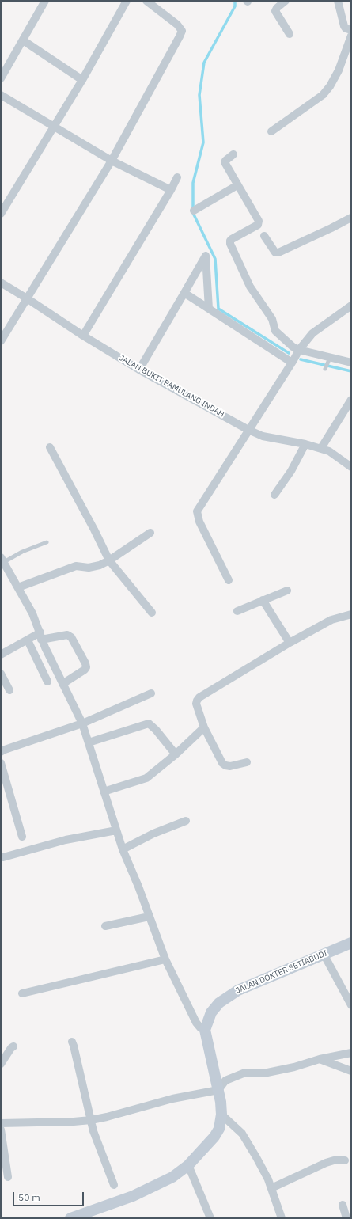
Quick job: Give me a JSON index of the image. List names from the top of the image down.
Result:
{
  "streets": {
    "main road": ["JALAN DOKTER SETIABUDI"],
    "street": ["JALAN BUKIT PAMULANG INDAH"]
  },
  "scale_bar": "50 m"
}
